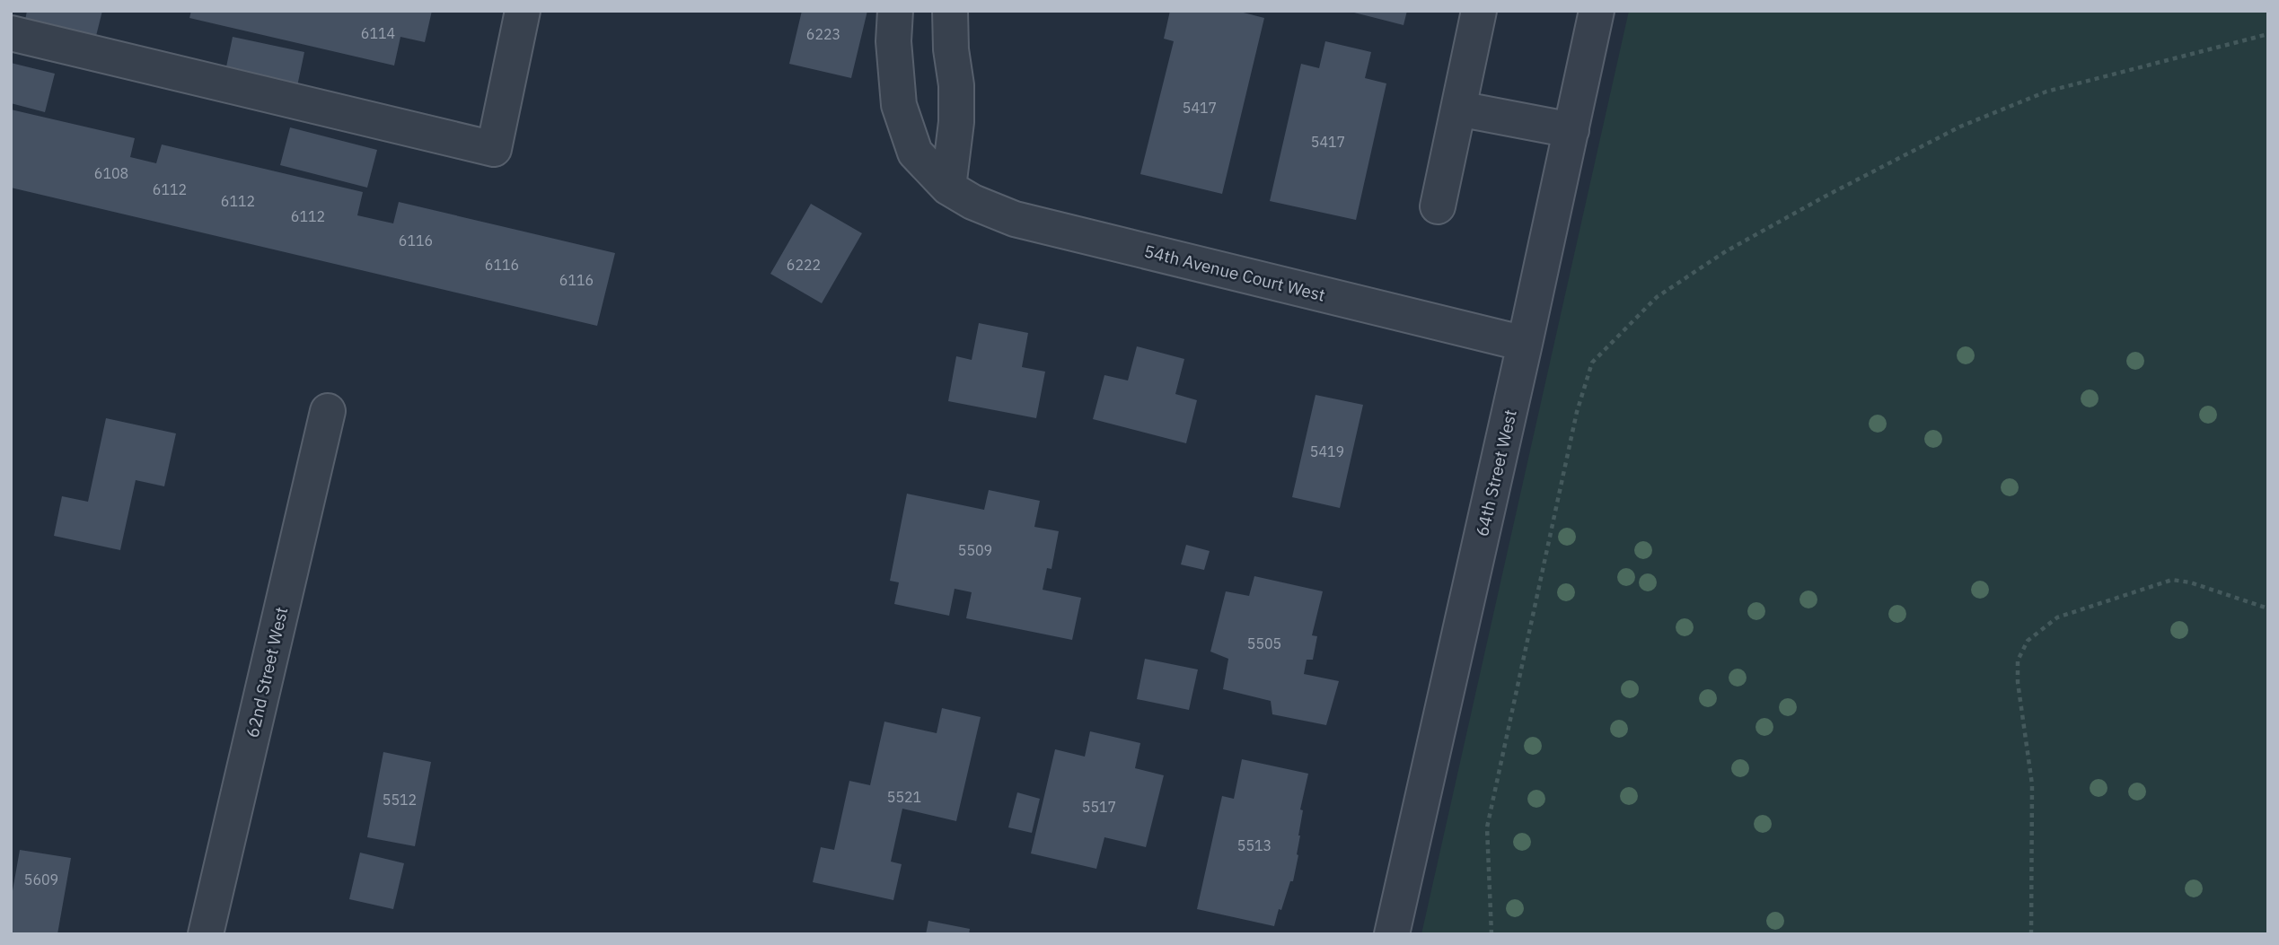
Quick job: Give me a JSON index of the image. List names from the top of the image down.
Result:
{
  "streets": {
    "street": ["54th Avenue Court West", "64th Street West", "62nd Street West"]
  },
  "crossings": [
    ["54th Avenue Court West", "64th Street West"]
  ],
  "house_numbers": [
    "6114",
    "6223",
    "5417",
    "5417",
    "6108",
    "6112",
    "6112",
    "6112",
    "6116",
    "6116",
    "6222",
    "6116",
    "5419",
    "5509",
    "5505",
    "5521",
    "5512",
    "5517",
    "5513",
    "5609"
  ]
}
